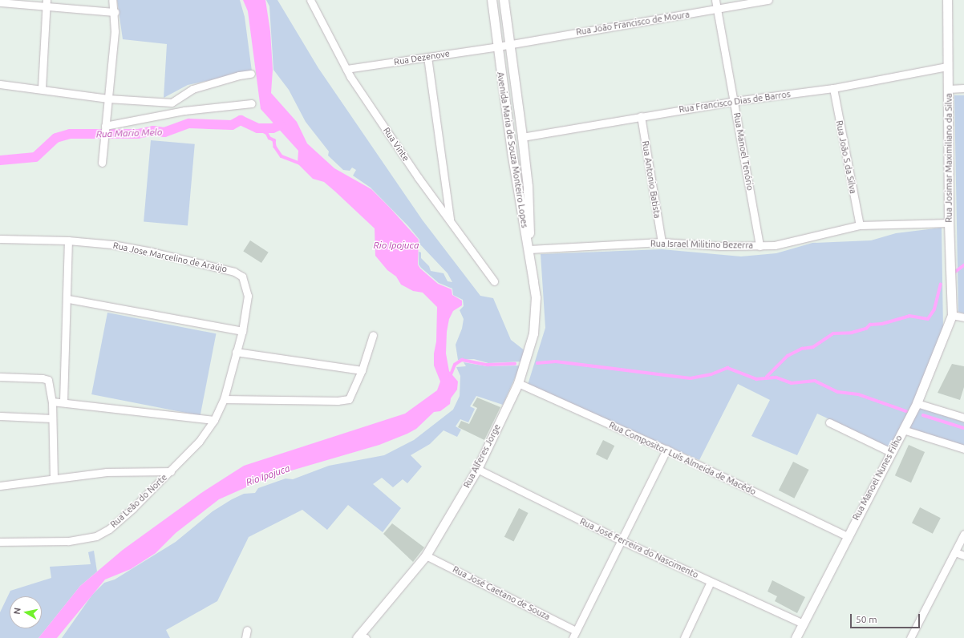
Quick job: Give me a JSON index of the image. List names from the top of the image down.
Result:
{
  "streets": {
    "street": [
      "Rua João Francisco de Moura",
      "Rua Dezenove",
      "Rua Francisco Dias de Barros",
      "Rua Vinte",
      "Avenida Maria de Souza Monteiro Lopes",
      "Rua Manoel Tenório",
      "Rua João S da Silva",
      "Rua Josimar Maximiliano da Silva",
      "Rua Antonio Batista",
      "Rua Israel Militino Bezerra",
      "Rua Jose Marcelino de Araújo",
      "Rua Alferes Jorge",
      "Rua Compositor Luís Almeida de Macêdo",
      "Rua Manoel Nunes Filho",
      "Rua Leão do Norte",
      "Rua José Ferreira do Nascimento",
      "Rua José Caetano de Souza"
    ]
  },
  "crossings": [
    ["Rua João Francisco de Moura", "Rua Dezenove"],
    ["Rua João Francisco de Moura", "Avenida Maria de Souza Monteiro Lopes"],
    ["Rua João Francisco de Moura", "Rua Manoel Tenório"],
    ["Rua Dezenove", "Rua Vinte"],
    ["Rua Dezenove", "Avenida Maria de Souza Monteiro Lopes"],
    ["Rua Francisco Dias de Barros", "Avenida Maria de Souza Monteiro Lopes"],
    ["Rua Francisco Dias de Barros", "Rua Manoel Tenório"],
    ["Rua Francisco Dias de Barros", "Rua João S da Silva"],
    ["Rua Francisco Dias de Barros", "Rua Josimar Maximiliano da Silva"],
    ["Rua Francisco Dias de Barros", "Rua Antonio Batista"],
    ["Avenida Maria de Souza Monteiro Lopes", "Rua Israel Militino Bezerra"],
    ["Avenida Maria de Souza Monteiro Lopes", "Rua Alferes Jorge"],
    ["Rua Manoel Tenório", "Rua Israel Militino Bezerra"],
    ["Rua João S da Silva", "Rua Israel Militino Bezerra"],
    ["Rua Josimar Maximiliano da Silva", "Rua Israel Militino Bezerra"],
    ["Rua Josimar Maximiliano da Silva", "Rua Manoel Nunes Filho"],
    ["Rua Antonio Batista", "Rua Israel Militino Bezerra"],
    ["Rua Israel Militino Bezerra", "Rua Alferes Jorge"],
    ["Rua Jose Marcelino de Araújo", "Rua Leão do Norte"],
    ["Rua Alferes Jorge", "Rua Compositor Luís Almeida de Macêdo"],
    ["Rua Alferes Jorge", "Rua José Ferreira do Nascimento"],
    ["Rua Alferes Jorge", "Rua José Caetano de Souza"],
    ["Rua Compositor Luís Almeida de Macêdo", "Rua Manoel Nunes Filho"],
    ["Rua Manoel Nunes Filho", "Rua José Ferreira do Nascimento"]
  ],
  "water": ["Rua Mario Melo", "Rio Ipojuca"],
  "scale_bar": "50 m",
  "north": "left"
}
